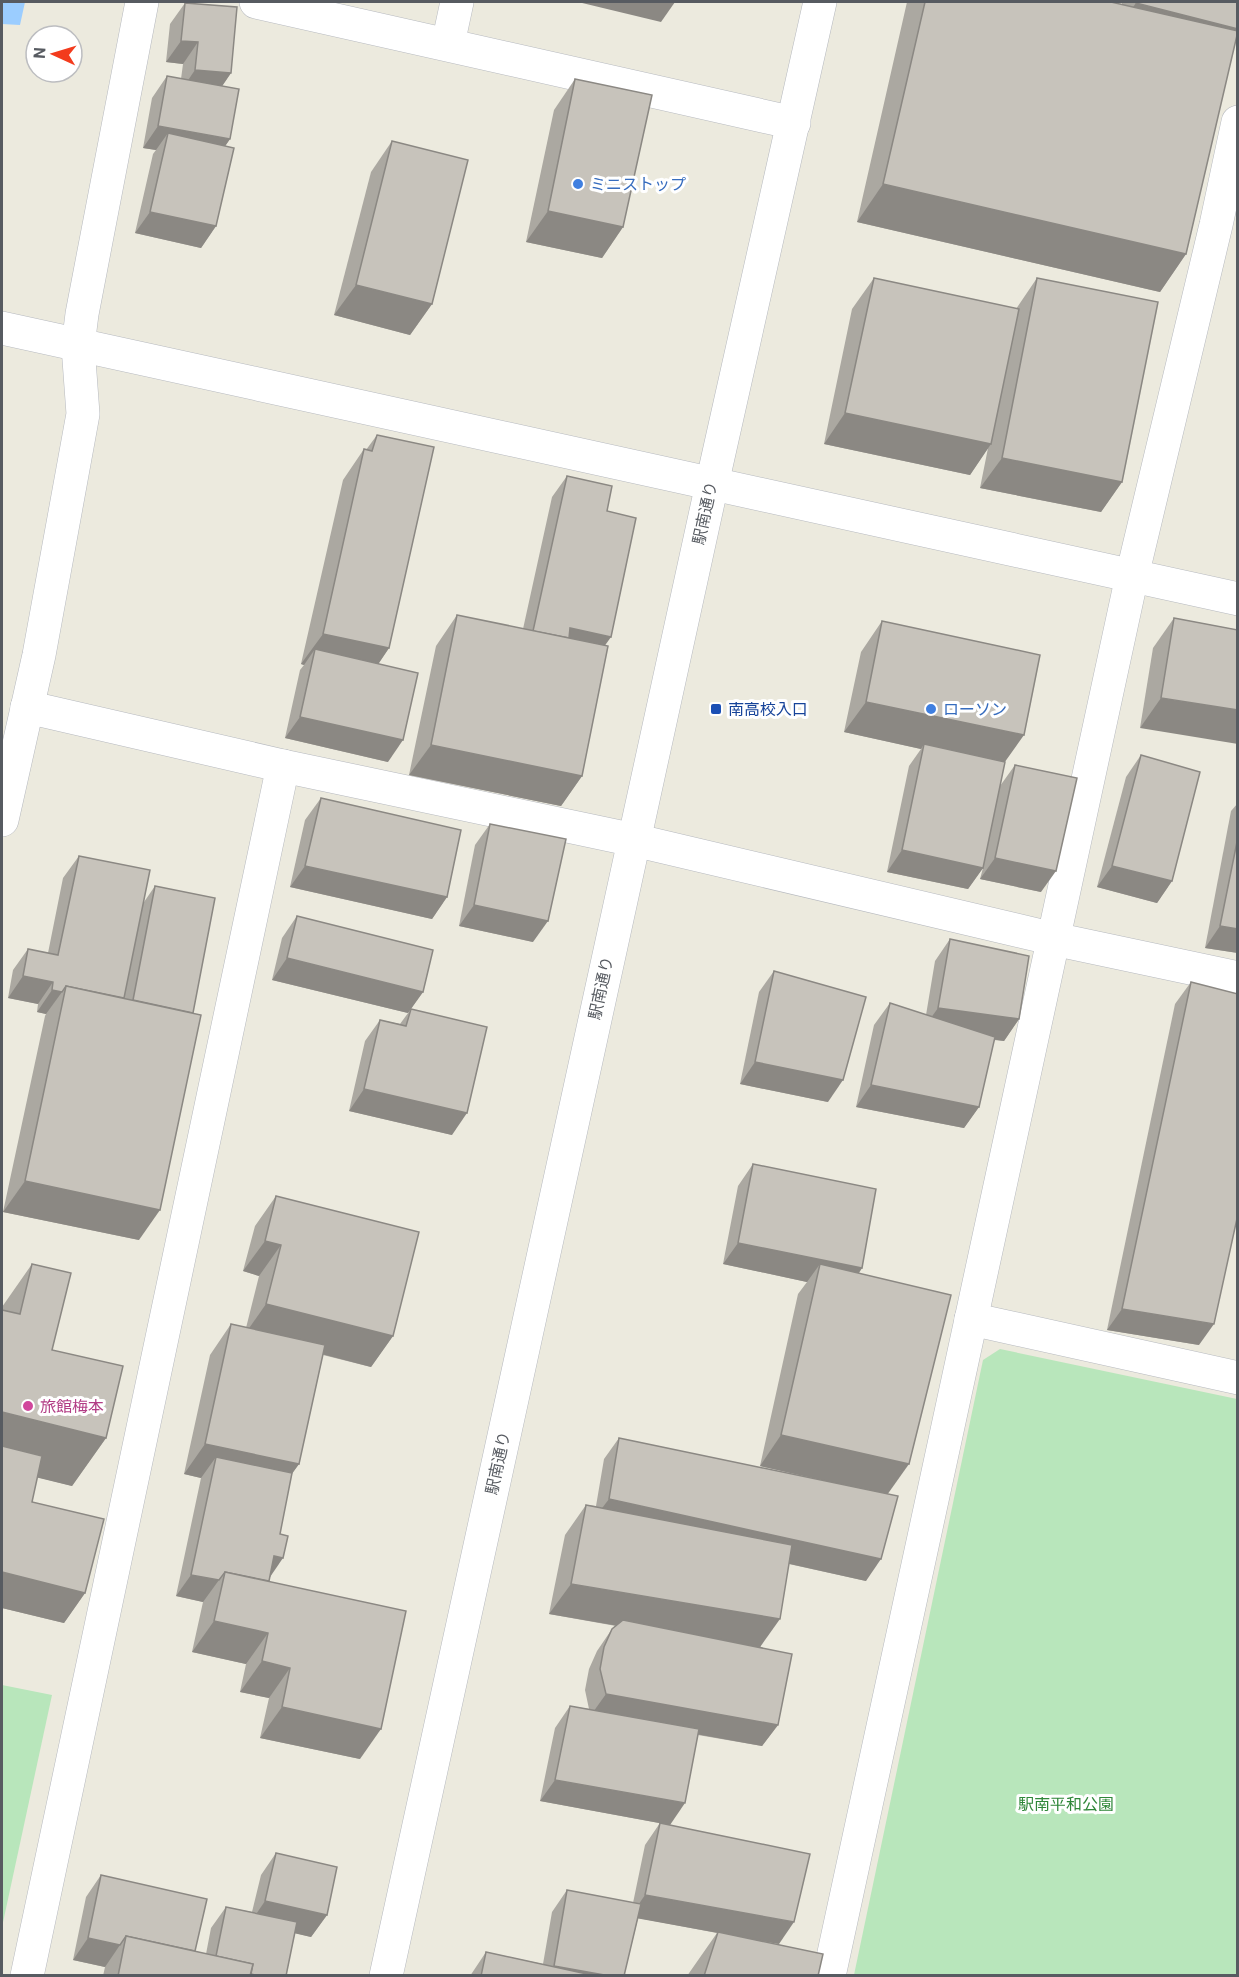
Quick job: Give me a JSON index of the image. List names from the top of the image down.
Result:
{
  "streets": {
    "street": ["駅南通り"]
  },
  "parks": ["駅南平和公園"],
  "places": {
    "other": ["ミニストップ", "ローソン", "旅館梅本"],
    "transit": ["南高校入口"]
  },
  "north": "left"
}
